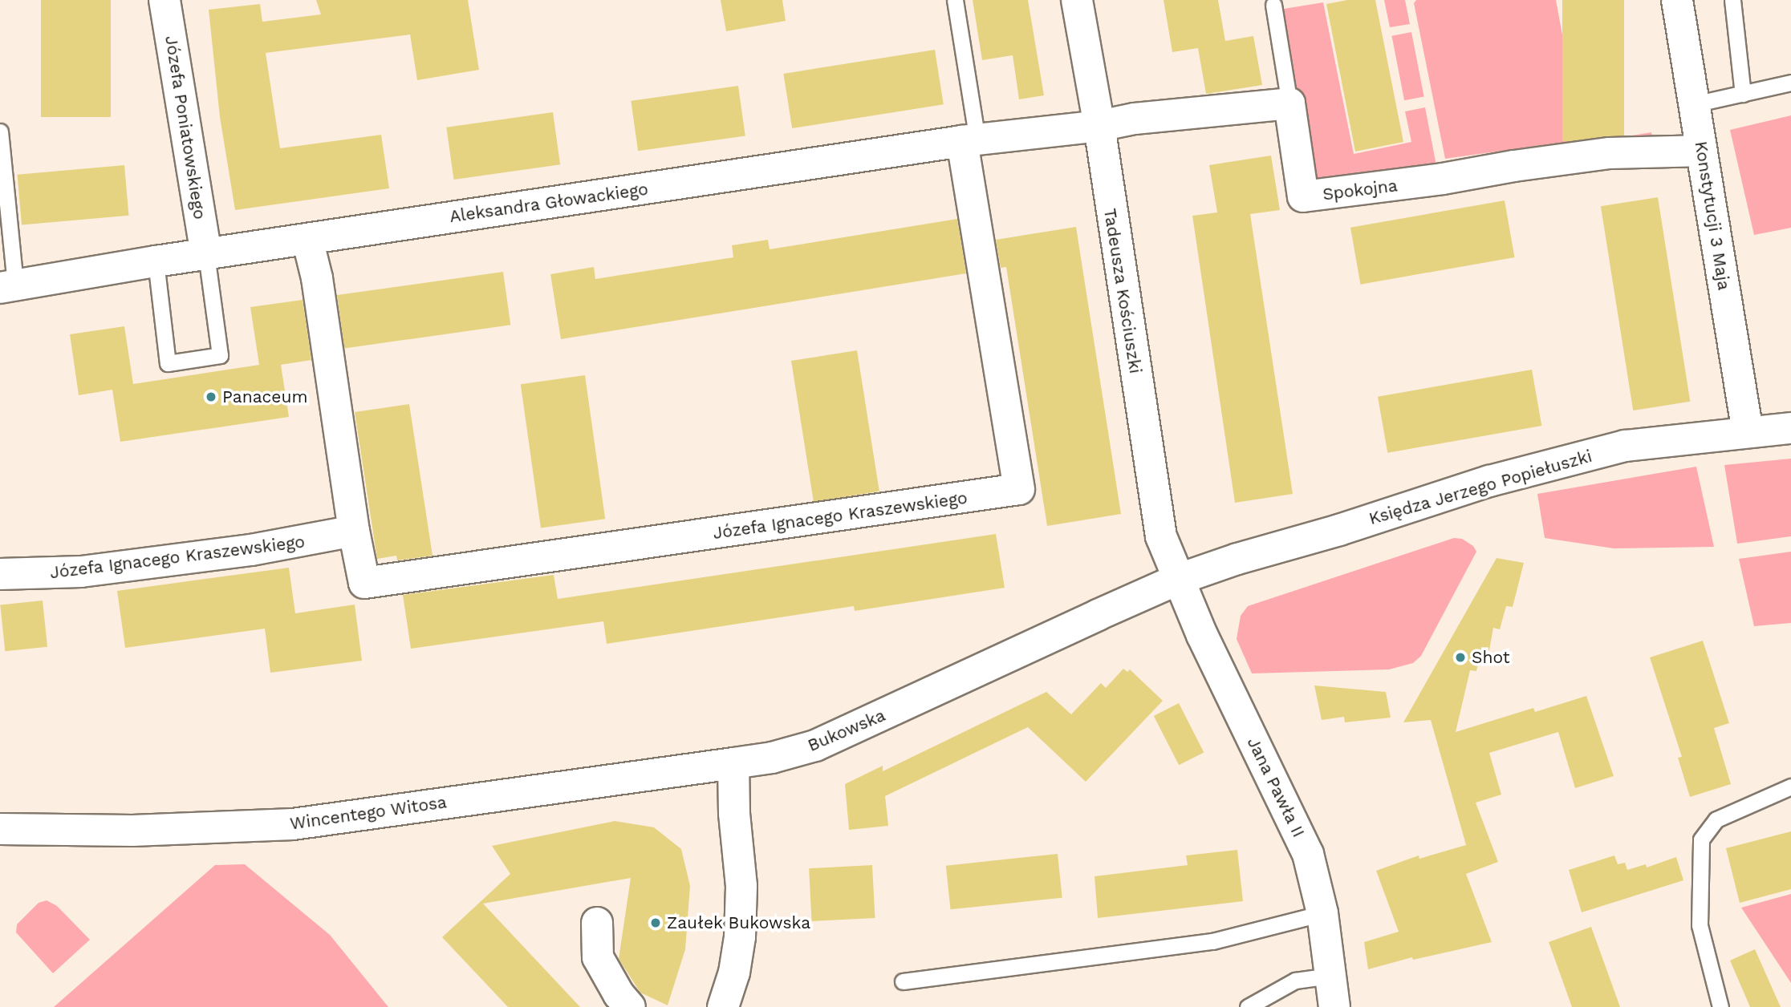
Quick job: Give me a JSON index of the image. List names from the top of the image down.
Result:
{
  "streets": {
    "street": [
      "Józefa Poniatowskiego",
      "Spokojna",
      "Aleksandra Głowackiego",
      "Konstytucji 3 Maja",
      "Tadeusza Kościuszki",
      "Księdza Jerzego Popiełuszki",
      "Józefa Ignacego Kraszewskiego",
      "Bukowska",
      "Jana Pawła II",
      "Wincentego Witosa"
    ]
  },
  "crossings": [
    ["Józefa Poniatowskiego", "Aleksandra Głowackiego"],
    ["Spokojna", "Konstytucji 3 Maja"],
    ["Aleksandra Głowackiego", "Tadeusza Kościuszki"],
    ["Aleksandra Głowackiego", "Józefa Ignacego Kraszewskiego"],
    ["Konstytucji 3 Maja", "Księdza Jerzego Popiełuszki"],
    ["Tadeusza Kościuszki", "Księdza Jerzego Popiełuszki"],
    ["Tadeusza Kościuszki", "Bukowska"],
    ["Tadeusza Kościuszki", "Jana Pawła II"],
    ["Księdza Jerzego Popiełuszki", "Bukowska"],
    ["Księdza Jerzego Popiełuszki", "Jana Pawła II"],
    ["Bukowska", "Jana Pawła II"],
    ["Bukowska", "Wincentego Witosa"]
  ],
  "places": ["Panaceum", "Shot", "Zaułek Bukowska"]
}
